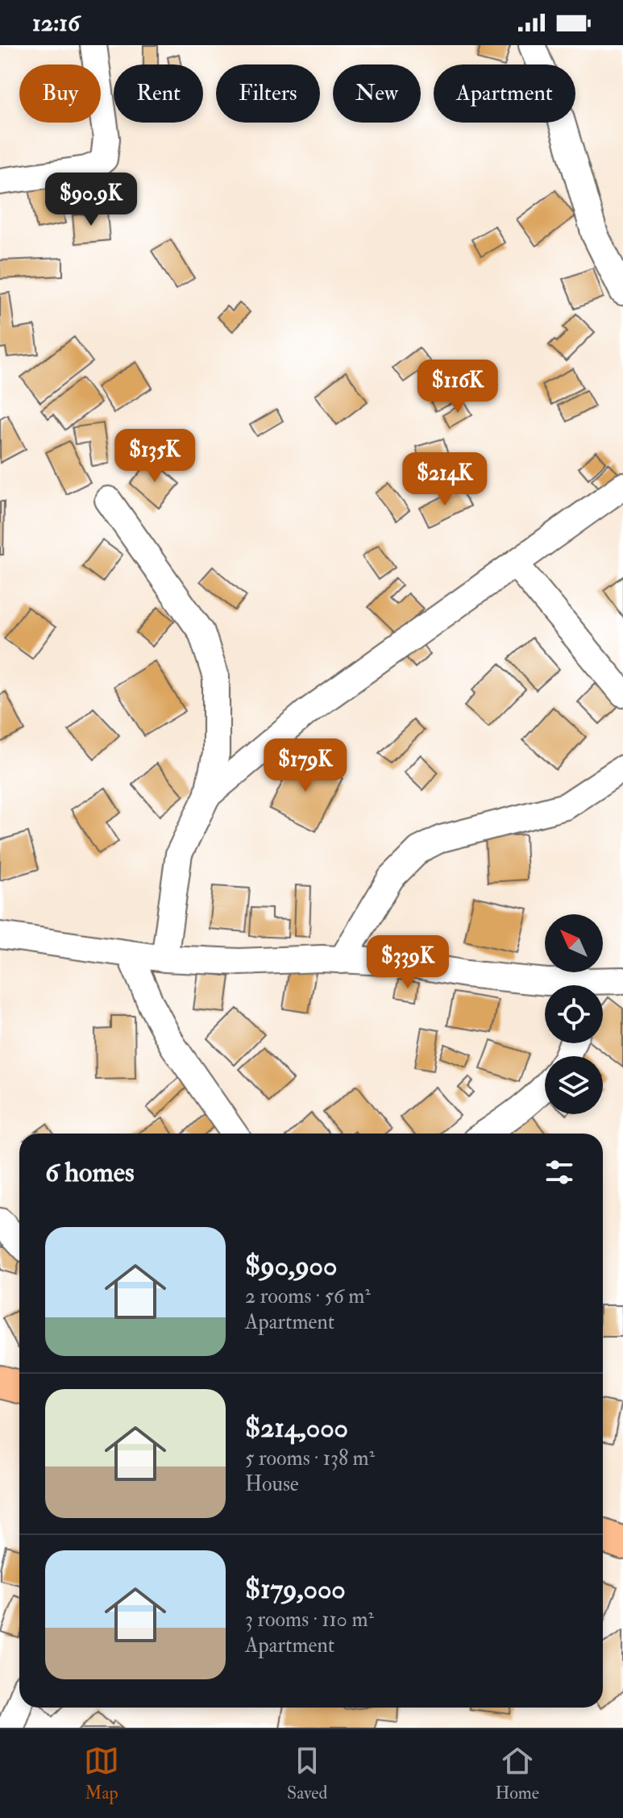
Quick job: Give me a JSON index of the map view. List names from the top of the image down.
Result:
{
  "north": "top left",
  "page": {
    "status": "12:16",
    "chip": [
      "Buy",
      "Rent",
      "Filters",
      "New",
      "Apartment"
    ],
    "price": [
      "$90.9K",
      "$116K",
      "$135K",
      "$214K",
      "$179K",
      "$339K"
    ],
    "heading": "6 homes",
    "list": [
      {
        "name": "$90,900",
        "note": "2 rooms · 56 m² · Apartment"
      },
      {
        "name": "$214,000",
        "note": "5 rooms · 138 m² · House"
      },
      {
        "name": "$179,000",
        "note": "3 rooms · 110 m² · Apartment"
      }
    ],
    "tabs": ["Map", "Saved", "Home"]
  }
}
